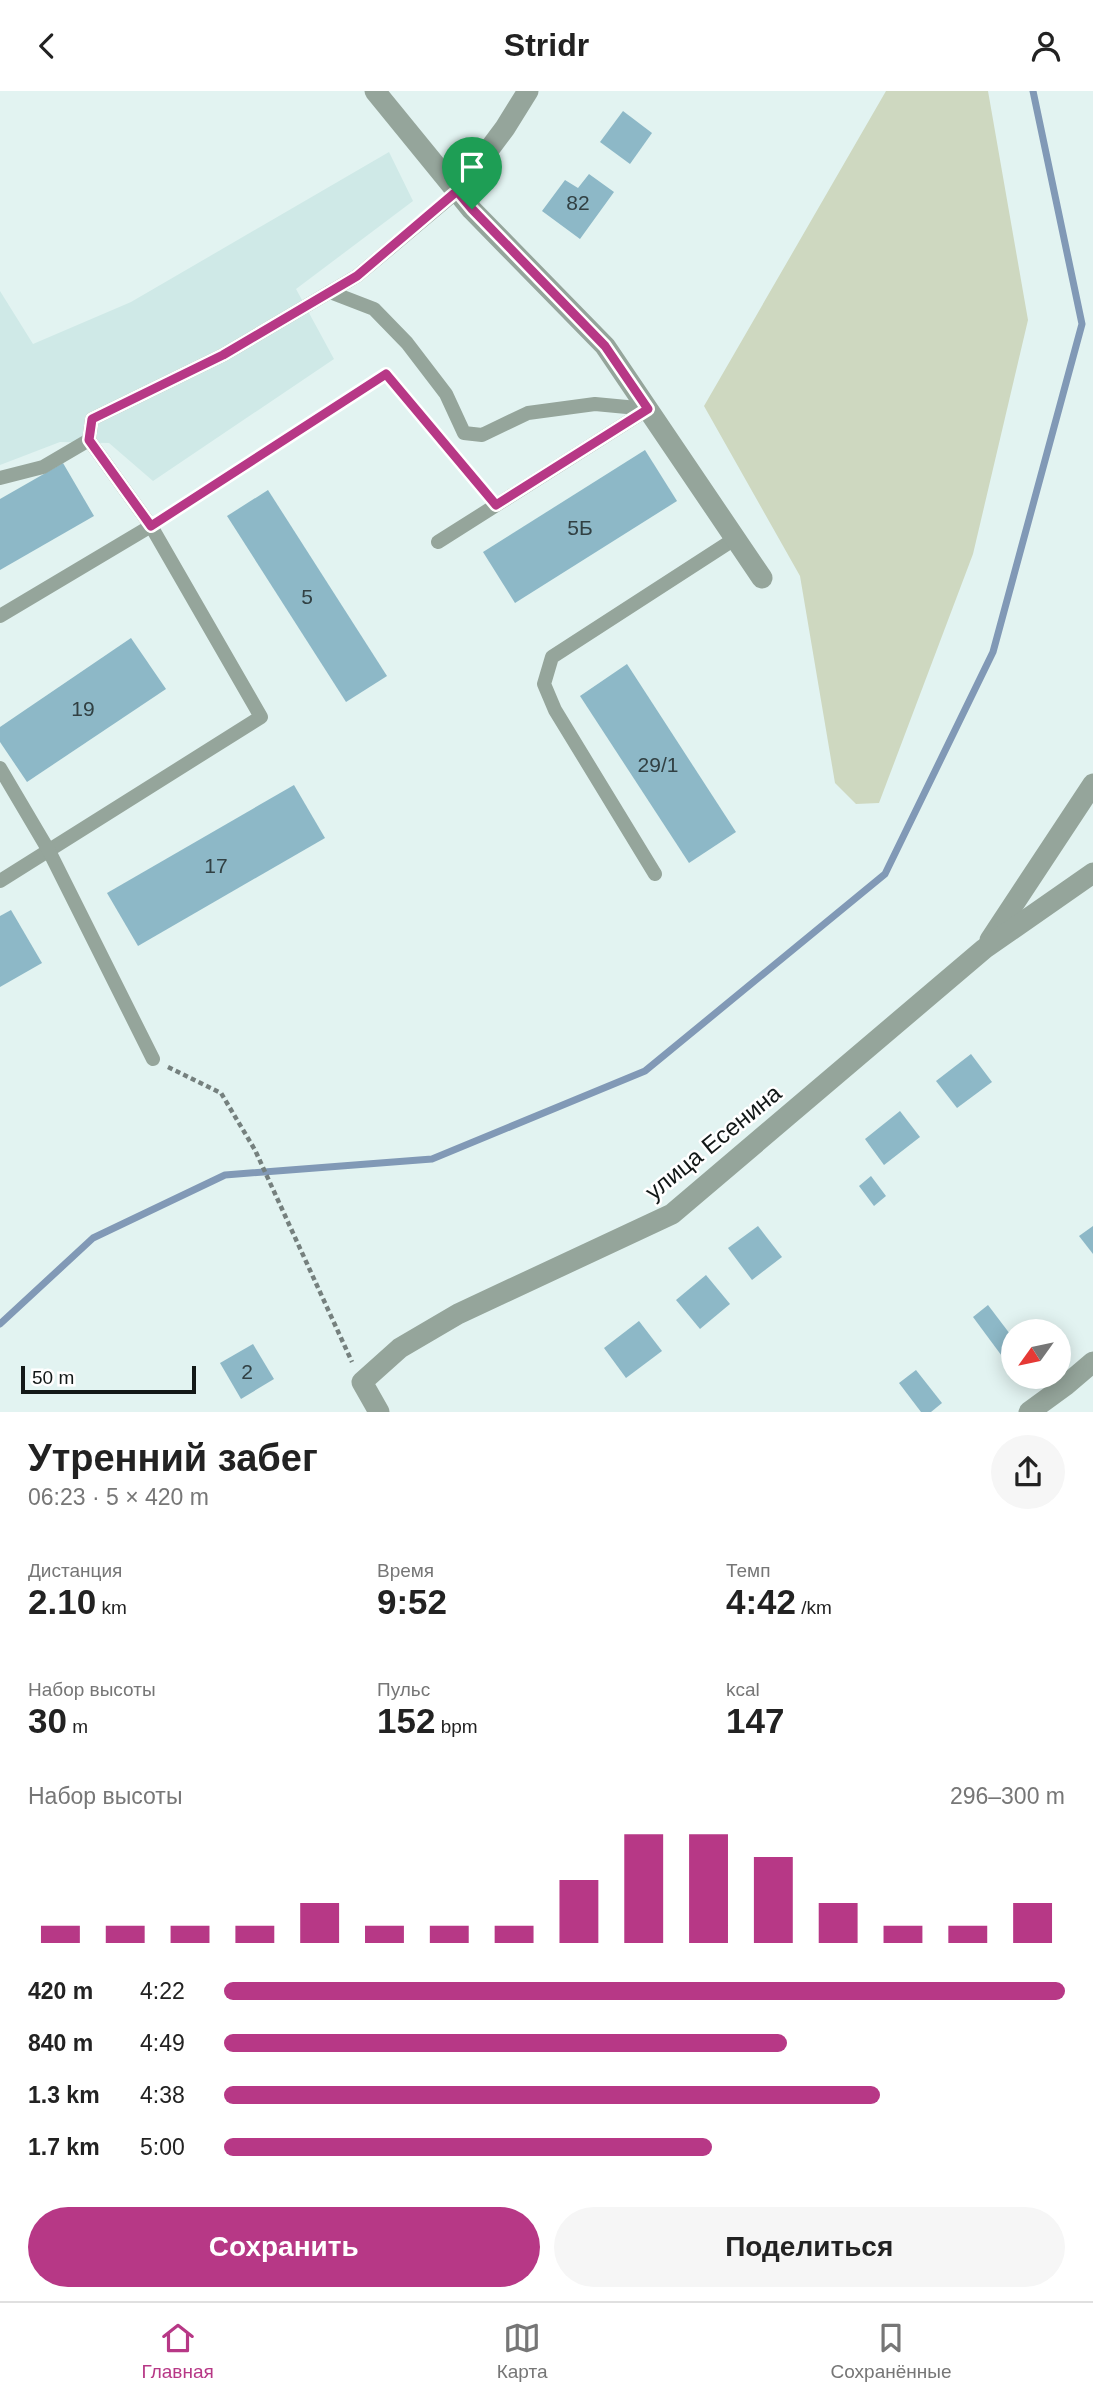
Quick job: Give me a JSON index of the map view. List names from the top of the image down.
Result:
{
  "streets": {
    "street": ["улица Есенина"]
  },
  "house_numbers": [
    "82",
    "5Б",
    "5",
    "19",
    "29/1",
    "17",
    "2"
  ],
  "scale_bar": "50 m",
  "north": "bottom left",
  "page": {
    "header": "Stridr",
    "scale": "50 m",
    "heading": ["Утренний забег", "06:23 · 5 × 420 m"],
    "stats": [
      ["Дистанция", "2.10 km"],
      ["Время", "9:52"],
      ["Темп", "4:42 /km"],
      ["Набор высоты", "30 m"],
      ["Пульс", "152 bpm"],
      ["kcal", "147"]
    ],
    "chart": ["Набор высоты", "296–300 m"],
    "list": [
      {
        "name": "420 m",
        "note": "4:22"
      },
      {
        "name": "840 m",
        "note": "4:49"
      },
      {
        "name": "1.3 km",
        "note": "4:38"
      },
      {
        "name": "1.7 km",
        "note": "5:00"
      }
    ],
    "buttons": ["Сохранить", "Поделиться"],
    "tabs": ["Главная", "Карта", "Сохранённые"]
  }
}
